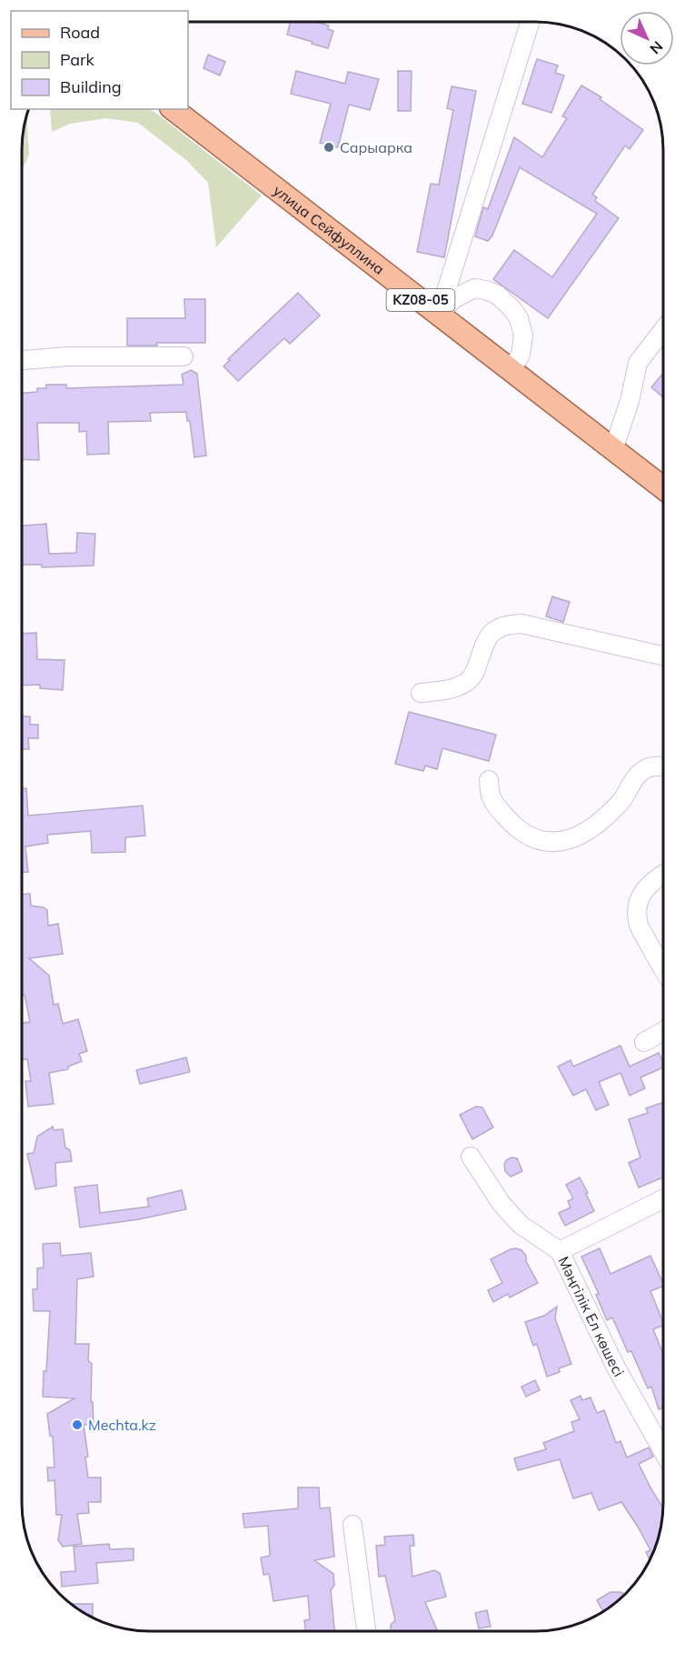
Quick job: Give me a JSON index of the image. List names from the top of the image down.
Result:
{
  "streets": {
    "main road": ["улица Сейфуллина", "KZ08-05"],
    "street": ["Мәңгілік Ел көшесі"]
  },
  "places": ["Сарыарка", "Mechta.kz"],
  "legend": ["Road", "Park", "Building"],
  "north": "bottom right"
}
